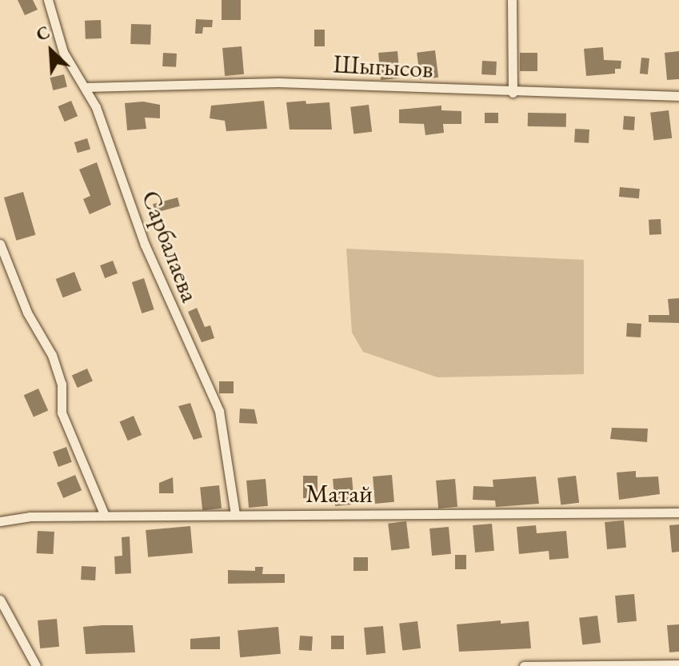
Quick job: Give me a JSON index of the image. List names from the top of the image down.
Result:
{
  "streets": {
    "street": ["Шыгысов", "Сарбалаева", "Матай"]
  },
  "crossings": [
    ["Шыгысов", "Сарбалаева"],
    ["Сарбалаева", "Матай"]
  ],
  "north": "top left"
}
